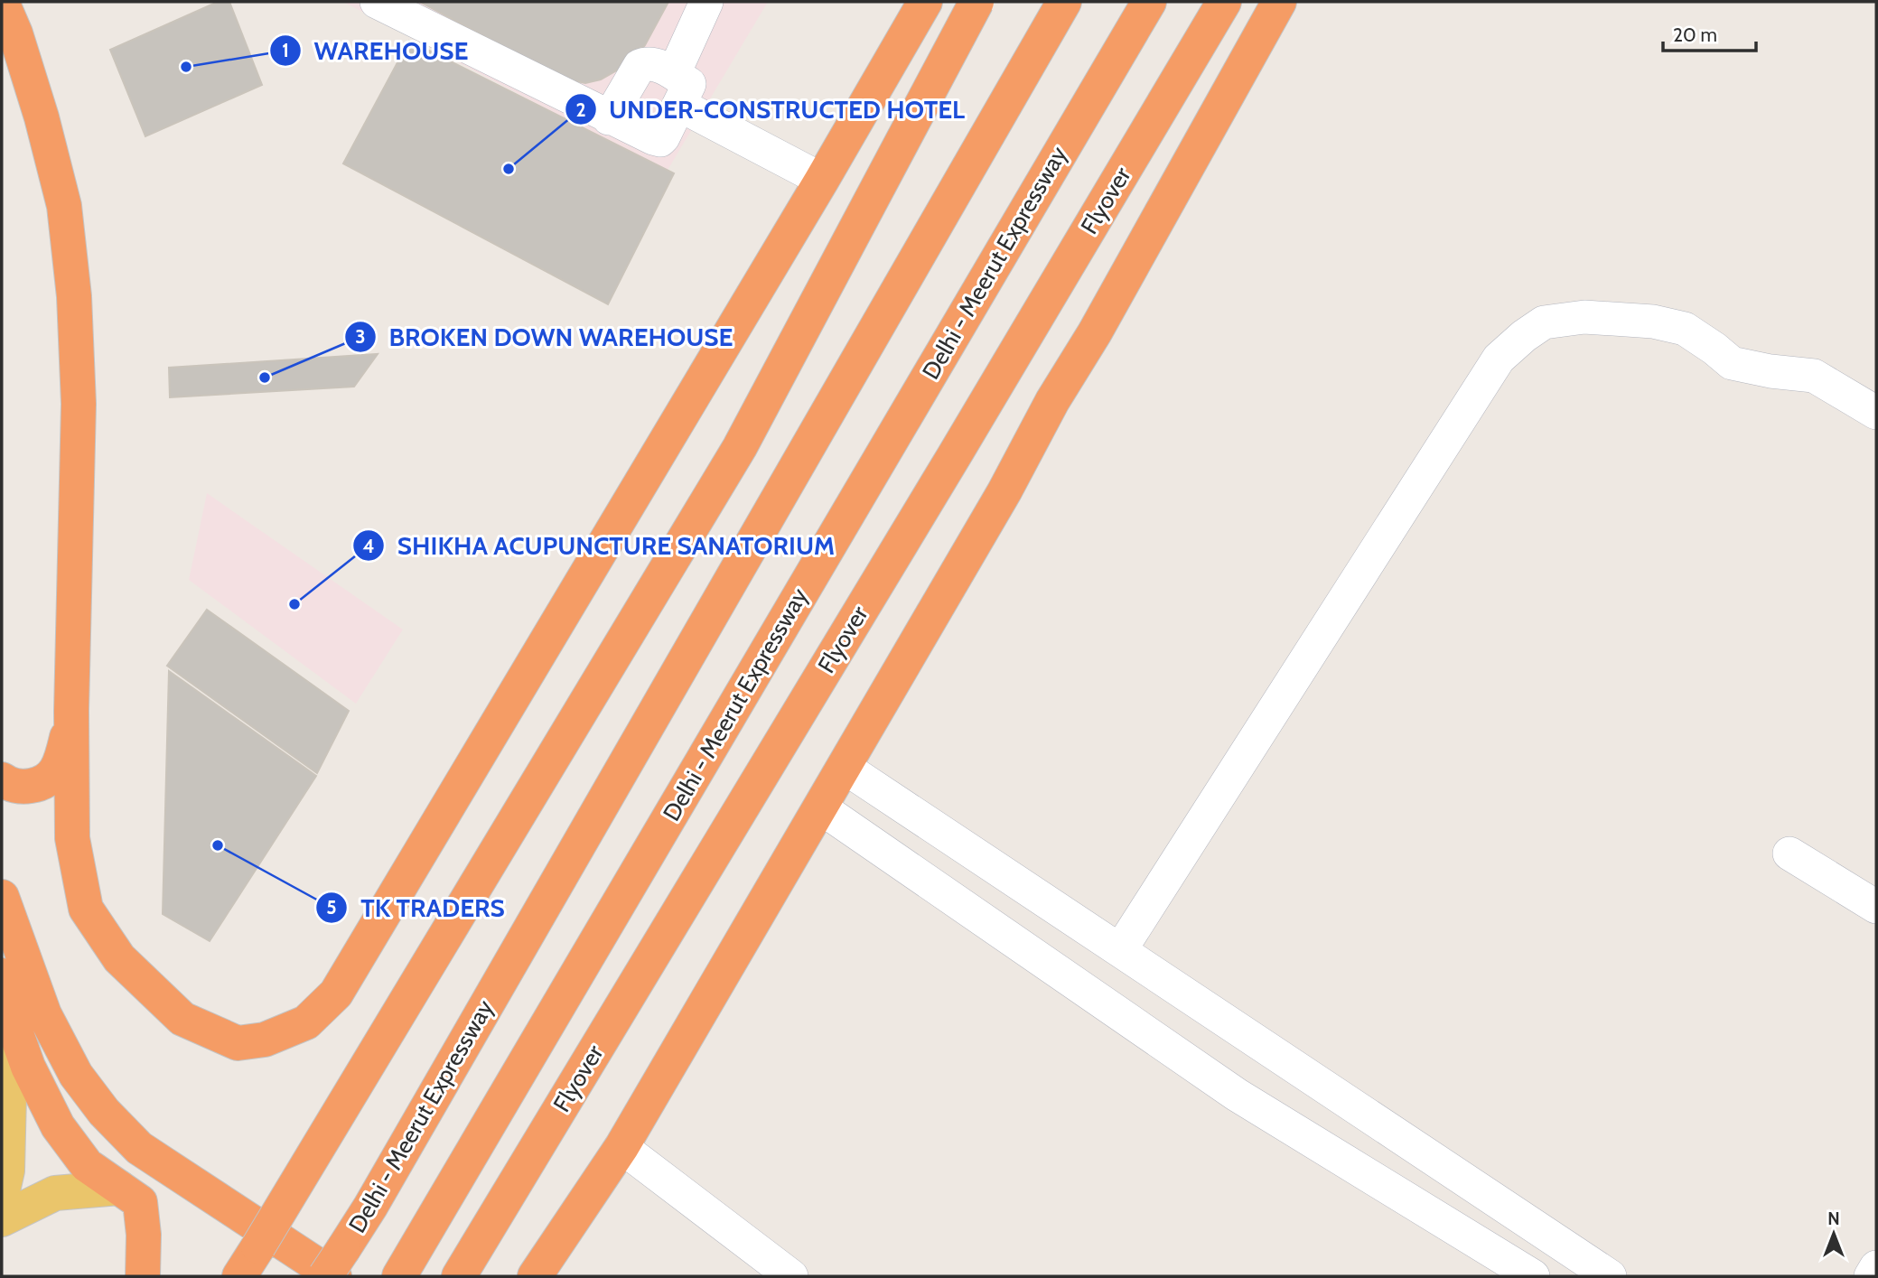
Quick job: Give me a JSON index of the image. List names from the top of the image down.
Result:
{
  "streets": {
    "highway": ["Flyover", "Delhi - Meerut Expressway"]
  },
  "places": [
    "WAREHOUSE",
    "UNDER-CONSTRUCTED HOTEL",
    "BROKEN DOWN WAREHOUSE",
    "SHIKHA ACUPUNCTURE SANATORIUM",
    "TK TRADERS"
  ],
  "scale_bar": "20 m",
  "north": "top"
}
